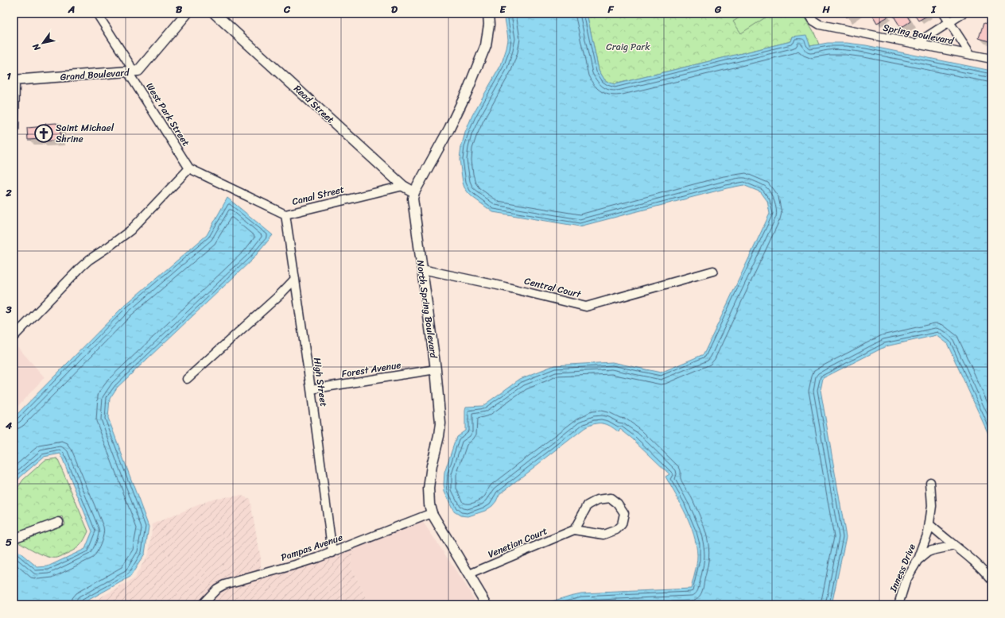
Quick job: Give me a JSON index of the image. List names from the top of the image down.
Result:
{
  "streets": {
    "street": [
      "Spring Boulevard",
      "Grand Boulevard",
      "Read Street",
      "West Park Street",
      "Canal Street",
      "Central Court",
      "North Spring Boulevard",
      "Forest Avenue",
      "High Street",
      "Venetian Court",
      "Pampas Avenue",
      "Inness Drive"
    ]
  },
  "crossings": [
    ["Grand Boulevard", "West Park Street"],
    ["Read Street", "Canal Street"],
    ["Read Street", "North Spring Boulevard"],
    ["West Park Street", "Canal Street"],
    ["Canal Street", "High Street"],
    ["Central Court", "North Spring Boulevard"],
    ["North Spring Boulevard", "Forest Avenue"],
    ["North Spring Boulevard", "Venetian Court"],
    ["North Spring Boulevard", "Pampas Avenue"],
    ["Forest Avenue", "High Street"],
    ["High Street", "Pampas Avenue"]
  ],
  "parks": ["Craig Park"],
  "places": {
    "church": ["Saint Michael Shrine"]
  },
  "north": "bottom left",
  "grid": {
    "columns": [
      "A",
      "B",
      "C",
      "D",
      "E",
      "F",
      "G",
      "H",
      "I"
    ],
    "rows": [
      "1",
      "2",
      "3",
      "4",
      "5"
    ]
  }
}
